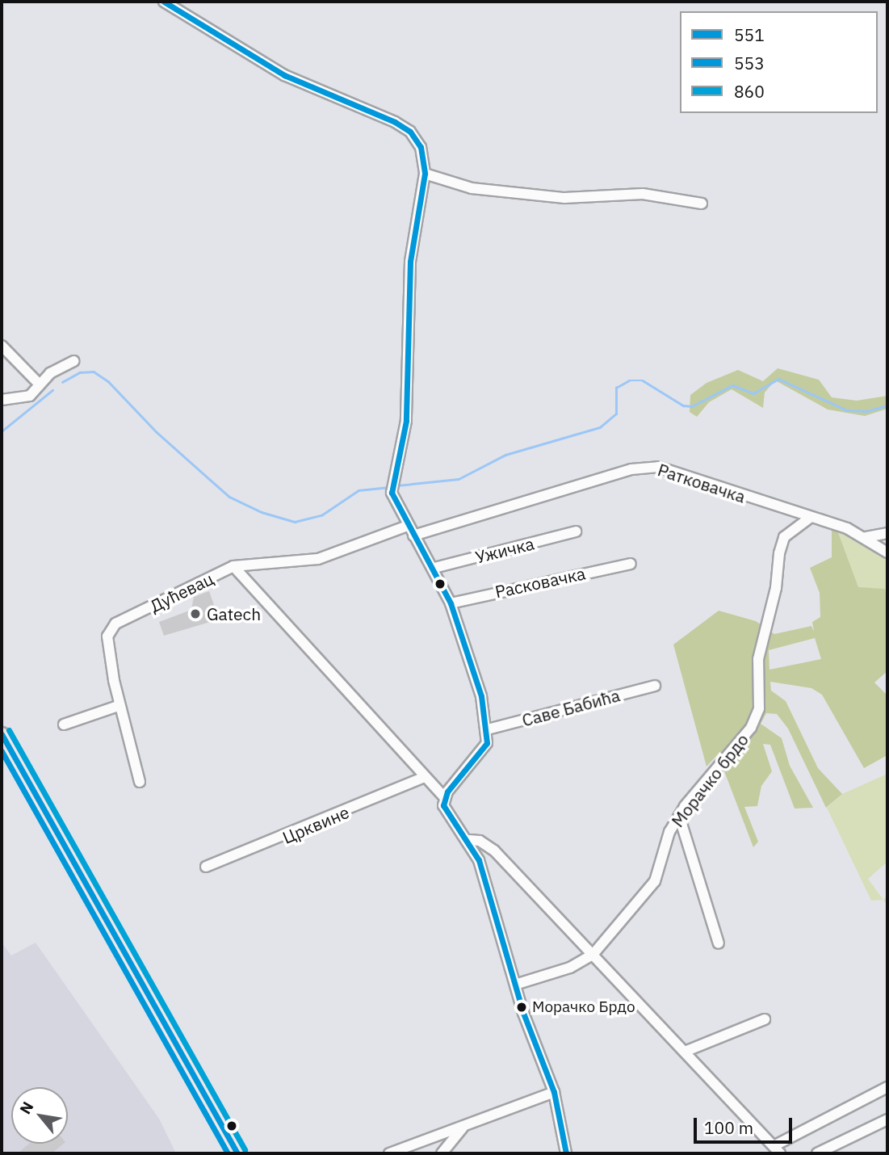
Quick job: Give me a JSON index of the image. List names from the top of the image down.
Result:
{
  "streets": {
    "street": [
      "Ратковачка",
      "Ужичка",
      "Расковачка",
      "Дућевац",
      "Саве Бабића",
      "Морачко брдо",
      "Црквине"
    ]
  },
  "crossings": [
    ["Ратковачка", "Дућевац"],
    ["Ратковачка", "Морачко брдо"]
  ],
  "places": ["Gatech", "Морачко Брдо"],
  "lines": ["transit line 551", "transit line 860", "transit line 553"],
  "legend": ["551", "553", "860"],
  "scale_bar": "100 m",
  "north": "top left"
}
